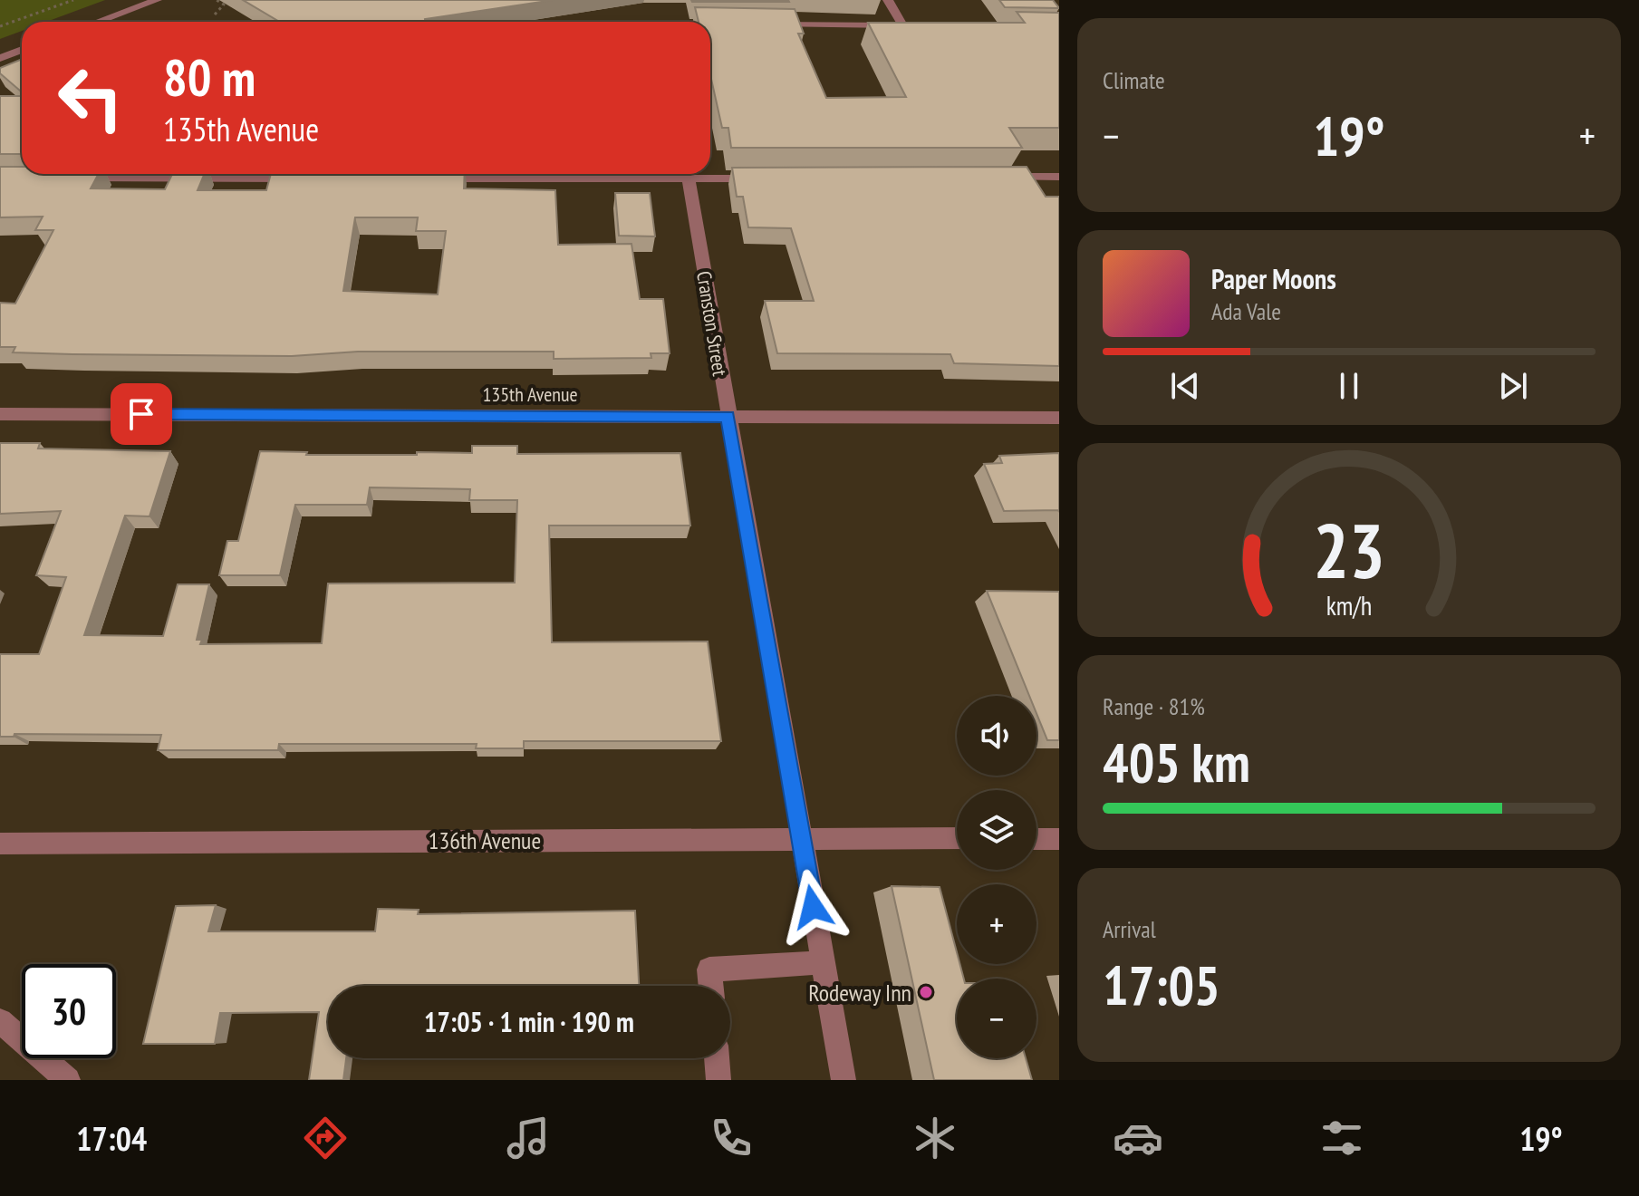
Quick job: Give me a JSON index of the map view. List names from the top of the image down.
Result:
{
  "streets": {
    "street": ["Cranston Street", "135th Avenue", "136th Avenue"]
  },
  "crossings": [
    ["Cranston Street", "135th Avenue"],
    ["Cranston Street", "136th Avenue"]
  ],
  "places": ["Rodeway Inn"],
  "page": {
    "tile": [
      "Climate",
      ["Range · 81%", "405 km"],
      ["Arrival", "17:05"]
    ],
    "turn": ["80 m", "135th Avenue"],
    "heat": ["−", "19°", "+"],
    "song": ["Paper Moons", "Ada Vale"],
    "map_buttons": ["+", "−"],
    "limit": "30",
    "trip": "17:05 · 1 min · 190 m",
    "tabs": ["17:04", "19°"],
    "gauge": ["23", "km/h"]
  }
}
